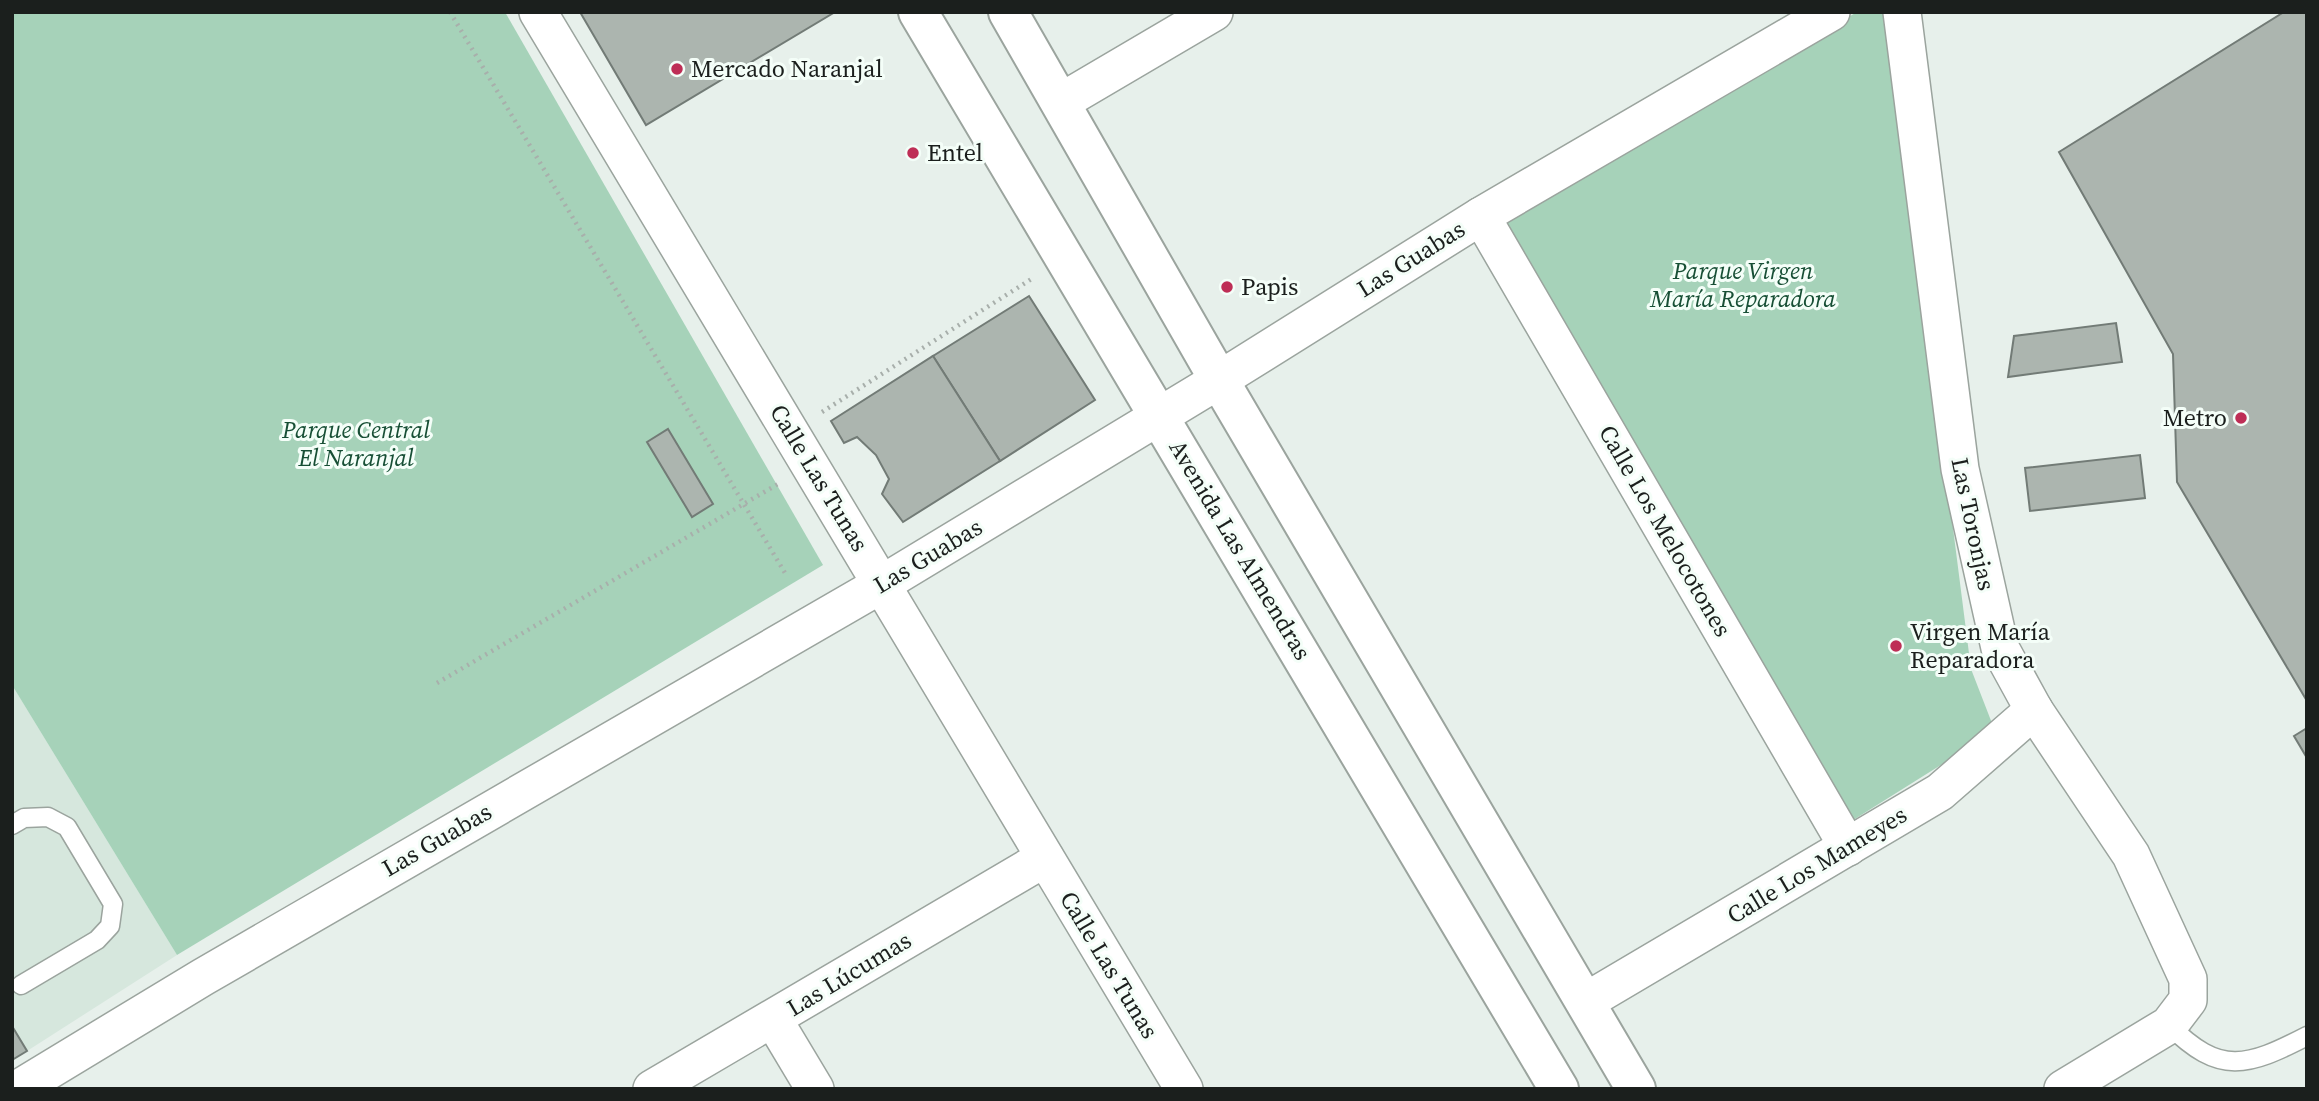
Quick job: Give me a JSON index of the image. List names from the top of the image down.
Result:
{
  "streets": {
    "street": [
      "Las Guabas",
      "Calle Las Tunas",
      "Las Toronjas",
      "Calle Los Melocotones",
      "Avenida Las Almendras",
      "Calle Los Mameyes",
      "Las Lúcumas"
    ]
  },
  "crossings": [
    ["Las Guabas", "Calle Las Tunas"],
    ["Las Guabas", "Calle Los Melocotones"],
    ["Las Guabas", "Avenida Las Almendras"],
    ["Calle Las Tunas", "Las Lúcumas"],
    ["Las Toronjas", "Calle Los Mameyes"],
    ["Calle Los Melocotones", "Calle Los Mameyes"]
  ],
  "parks": ["Parque Virgen María Reparadora", "Parque Central El Naranjal"],
  "places": [
    "Mercado Naranjal",
    "Entel",
    "Papis",
    "Metro",
    "Virgen María Reparadora"
  ]
}
